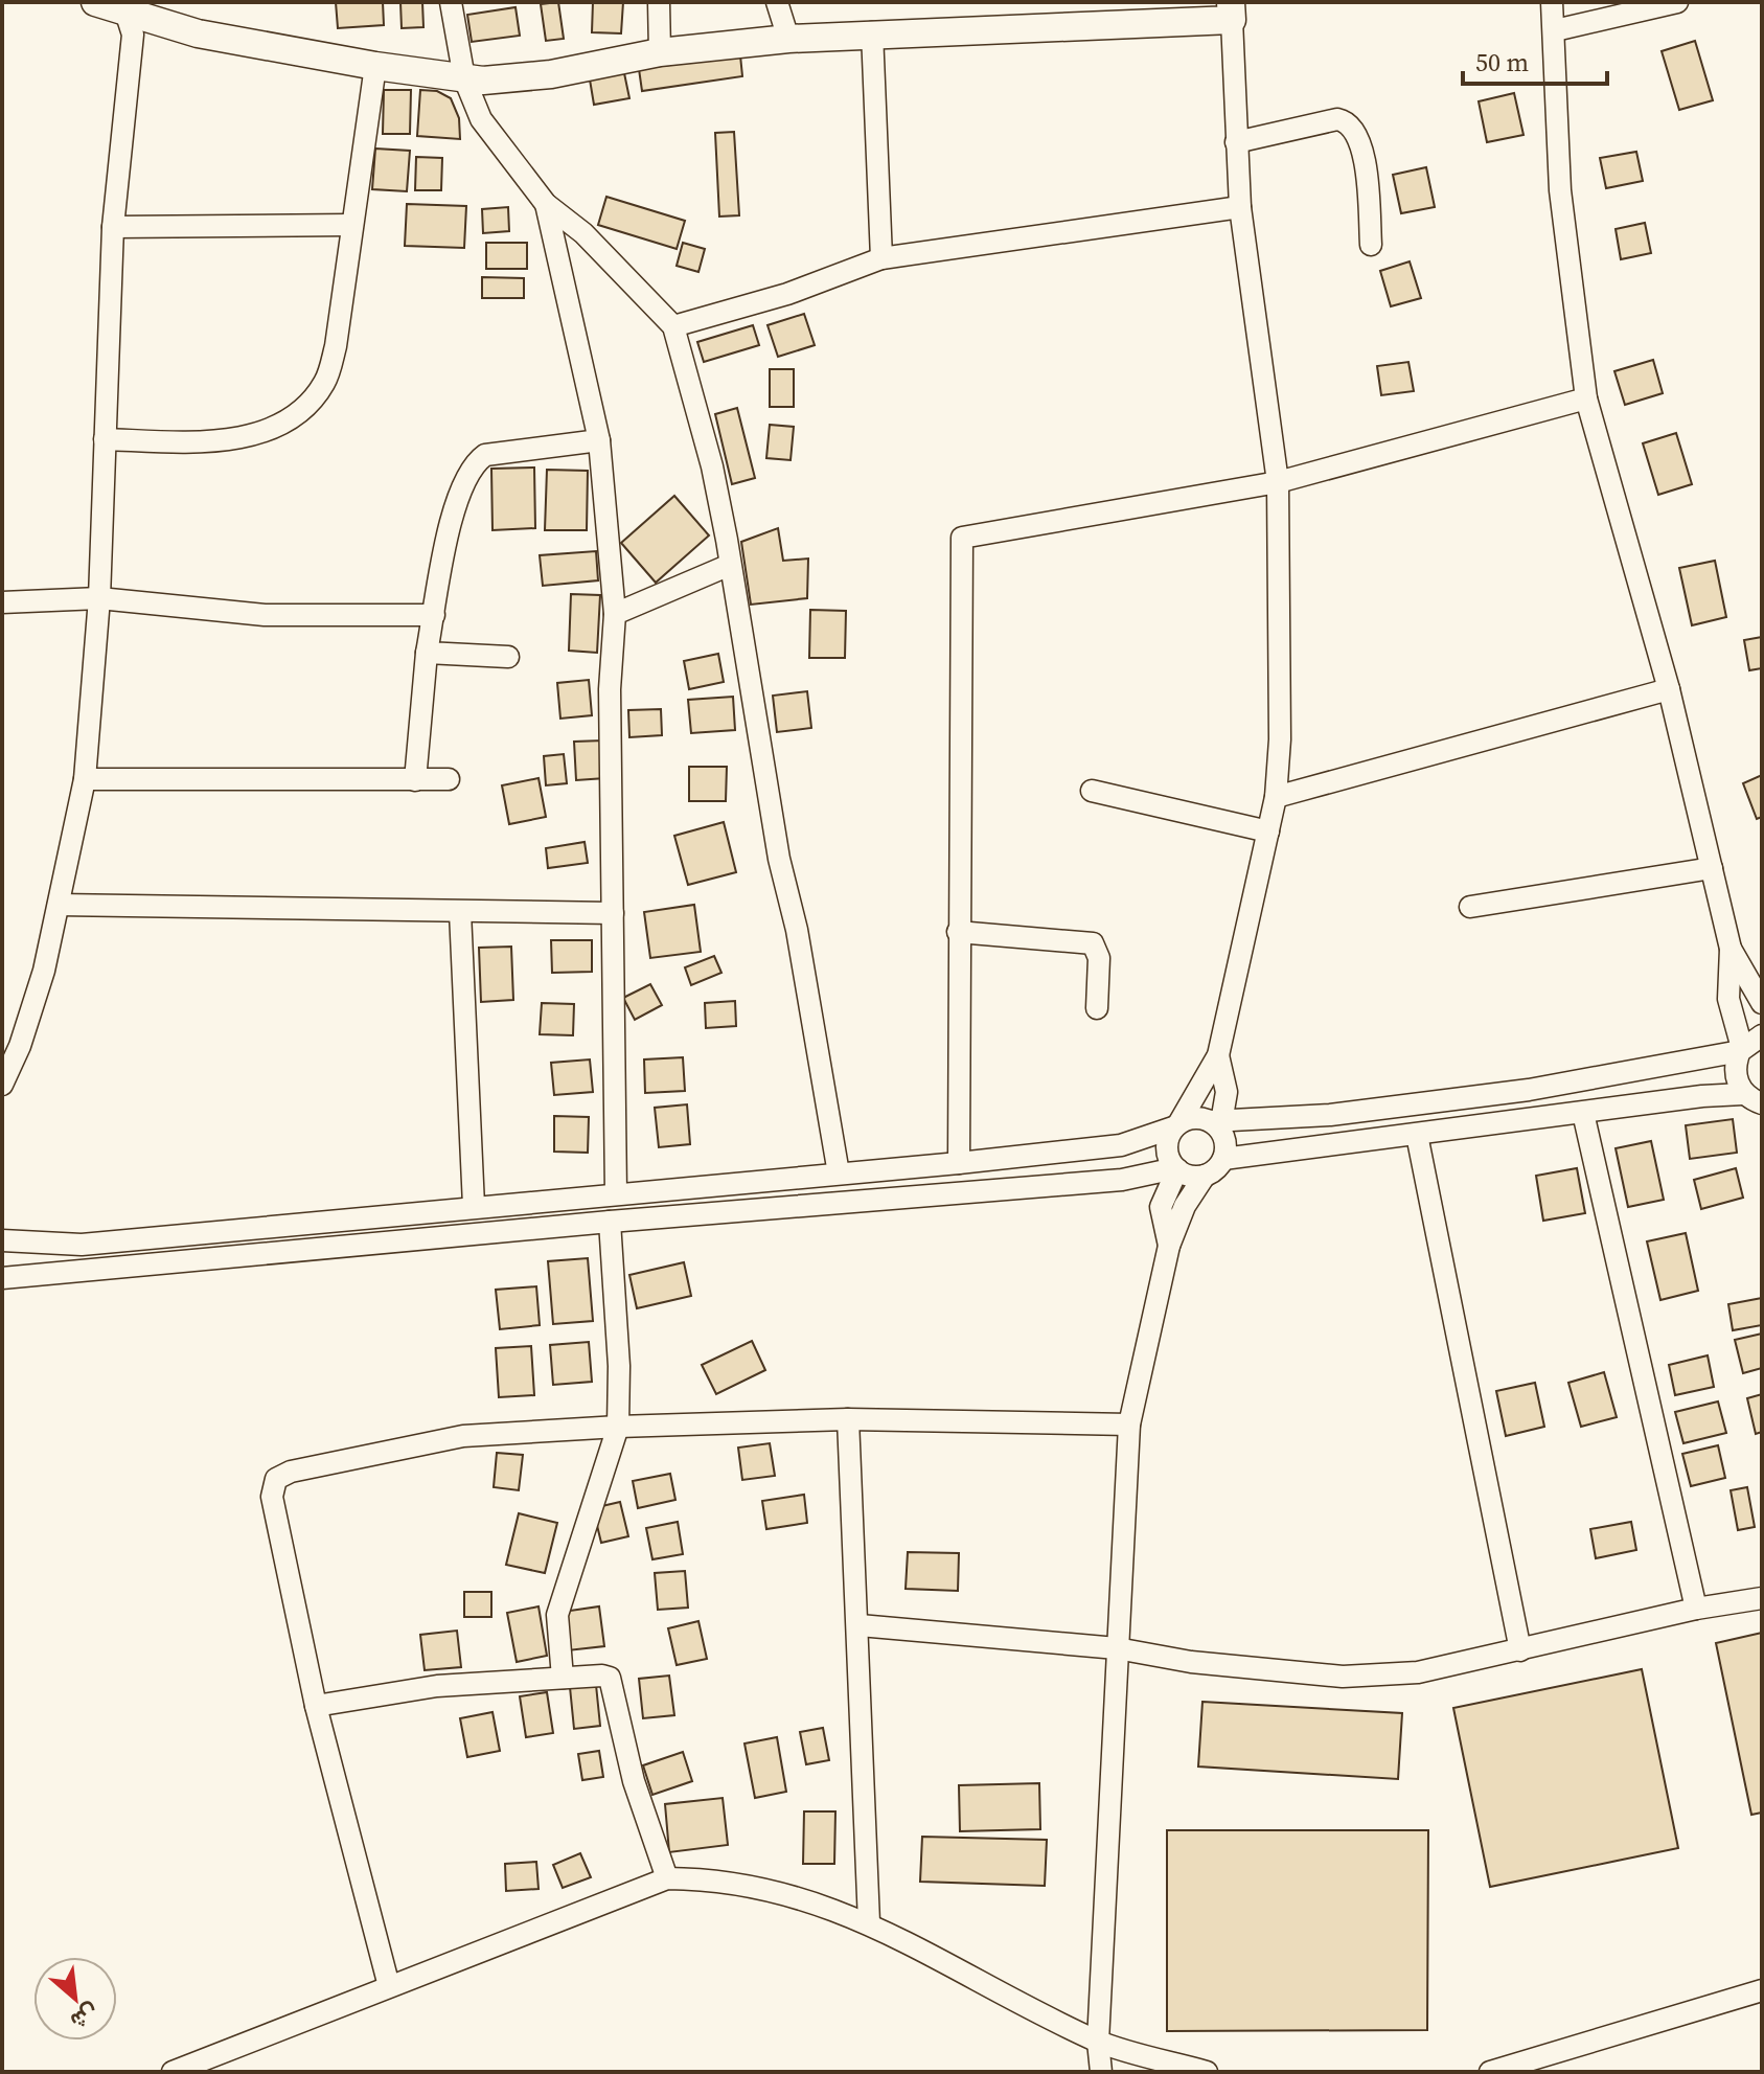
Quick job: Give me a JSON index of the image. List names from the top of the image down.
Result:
{
  "scale_bar": "50 m",
  "north": "bottom right"
}
